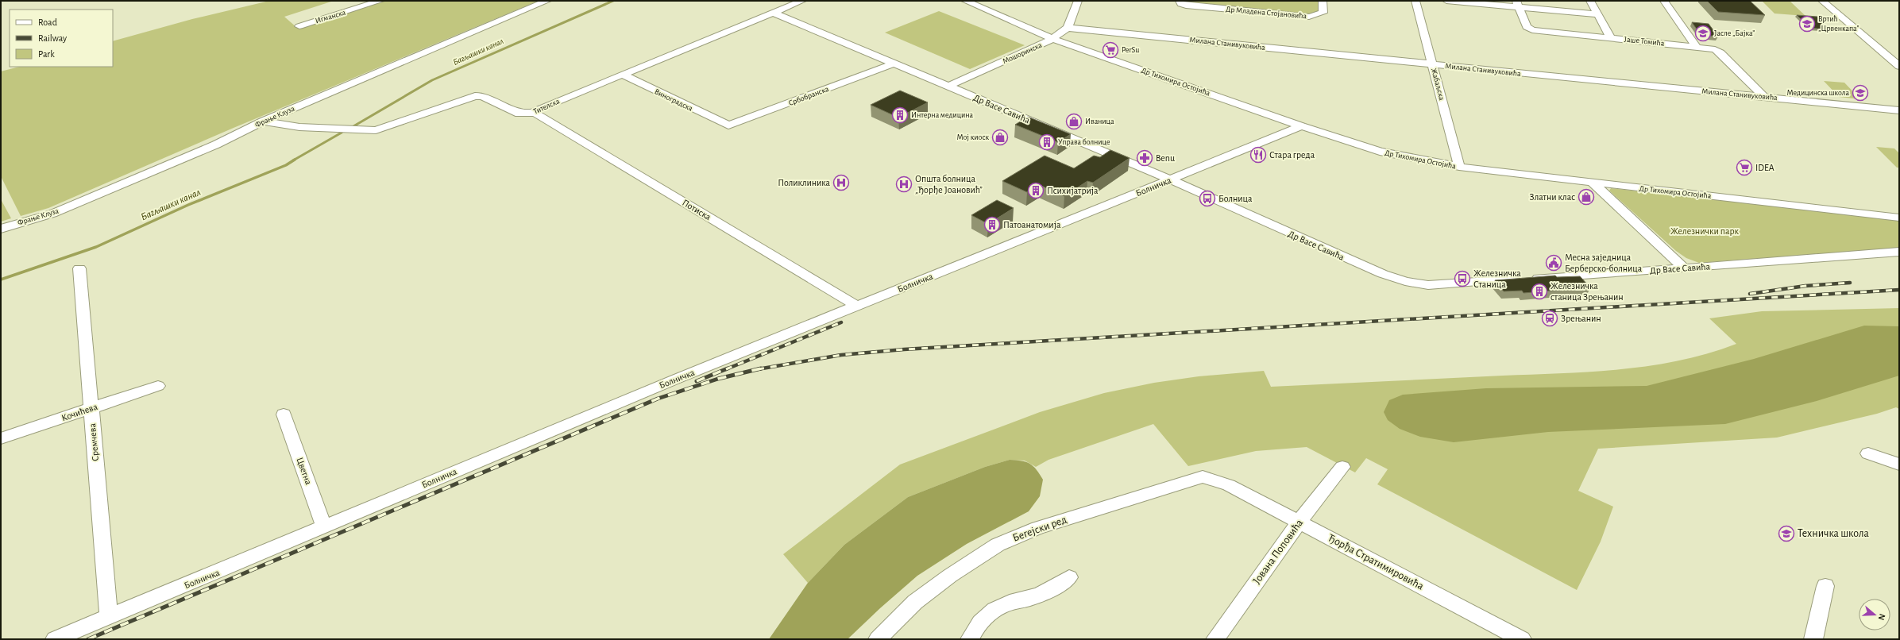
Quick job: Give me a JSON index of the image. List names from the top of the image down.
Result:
{
  "streets": {
    "street": [
      "Др Младена Стојановића",
      "Игманска",
      "Јаше Томића",
      "Милана Станивуковића",
      "Мошоринска",
      "Др Тихомира Остојића",
      "Жабаљска",
      "Србобранска",
      "Виноградска",
      "Тителска",
      "Др Васе Савића",
      "Фрање Клуза",
      "Болничка",
      "Потиска",
      "Кочићева",
      "Сремчева",
      "Цветна",
      "Бегејски ред",
      "Јована Поповића",
      "Ђорђа Стратимировића"
    ]
  },
  "crossings": [
    ["Јаше Томића", "Милана Станивуковића"],
    ["Милана Станивуковића", "Мошоринска"],
    ["Милана Станивуковића", "Жабаљска"],
    ["Мошоринска", "Др Тихомира Остојића"],
    ["Мошоринска", "Др Васе Савића"],
    ["Др Тихомира Остојића", "Жабаљска"],
    ["Др Тихомира Остојића", "Болничка"],
    ["Србобранска", "Виноградска"],
    ["Србобранска", "Др Васе Савића"],
    ["Виноградска", "Тителска"],
    ["Тителска", "Др Васе Савића"],
    ["Тителска", "Фрање Клуза"],
    ["Тителска", "Потиска"],
    ["Др Васе Савића", "Болничка"],
    ["Болничка", "Потиска"],
    ["Болничка", "Сремчева"],
    ["Болничка", "Цветна"],
    ["Кочићева", "Сремчева"],
    ["Бегејски ред", "Ђорђа Стратимировића"],
    ["Јована Поповића", "Ђорђа Стратимировића"]
  ],
  "water": ["Багљашки канал"],
  "parks": ["Железнички парк"],
  "places": {
    "school or university": [
      "Вртић „Црвенкапа”",
      "Јасле „Бајка”",
      "Медицинска школа",
      "Техничка школа"
    ],
    "supermarket": ["PerSu", "IDEA"],
    "building": [
      "Интерна медицина",
      "Управа болнице",
      "Психијатрија",
      "Патоанатомија",
      "Железничка станица Зрењанин"
    ],
    "shop": ["Иваница", "Мој киоск", "Златни клас"],
    "restaurant": ["Стара греда"],
    "pharmacy": ["Benu"],
    "hospital": ["Поликлиника", "Општа болница „Ђорђе Јоановић”"],
    "bus stop": ["Болница", "Железничка Станица"],
    "public building": ["Месна заједница Берберско-болница"],
    "station": ["Зрењанин"]
  },
  "legend": ["Road", "Railway", "Park"],
  "north": "right"
}
